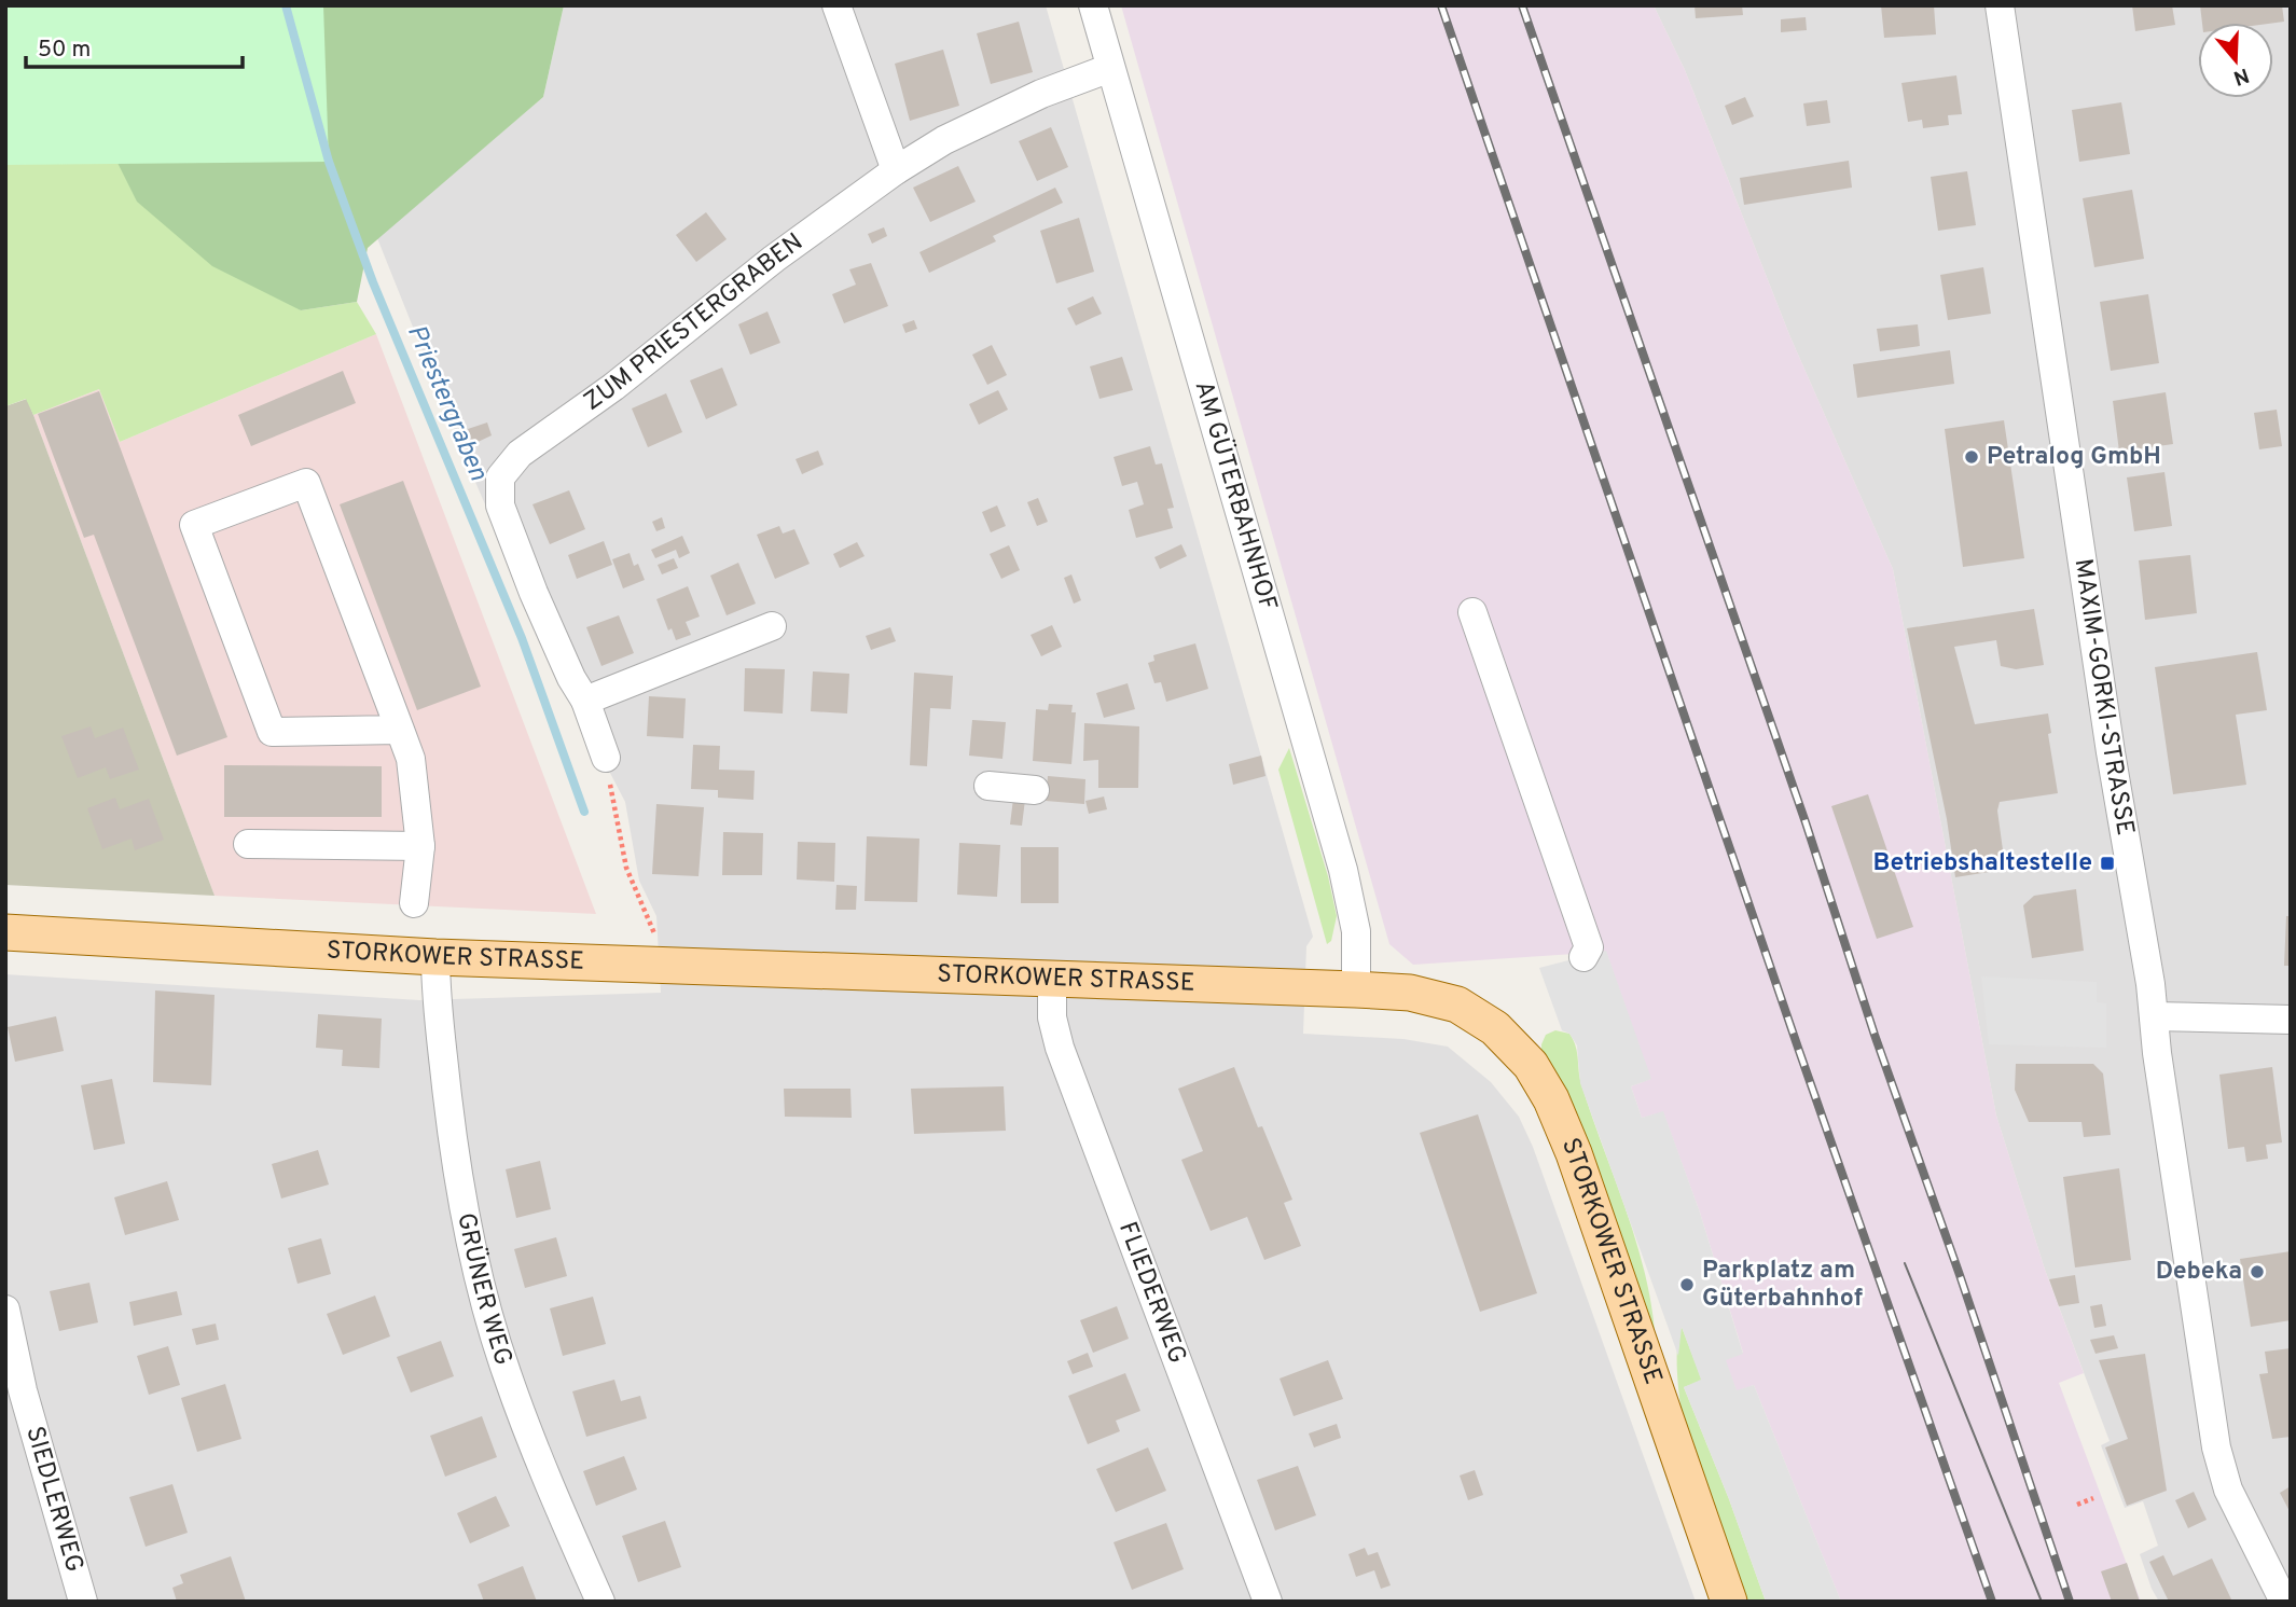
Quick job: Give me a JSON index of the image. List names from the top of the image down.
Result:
{
  "streets": {
    "main road": ["STORKOWER STRASSE"],
    "street": [
      "ZUM PRIESTERGRABEN",
      "AM GÜTERBAHNHOF",
      "MAXIM-GORKI-STRASSE",
      "GRÜNER WEG",
      "FLIEDERWEG",
      "SIEDLERWEG"
    ]
  },
  "crossings": [
    ["ZUM PRIESTERGRABEN", "AM GÜTERBAHNHOF"],
    ["AM GÜTERBAHNHOF", "STORKOWER STRASSE"],
    ["STORKOWER STRASSE", "GRÜNER WEG"],
    ["STORKOWER STRASSE", "FLIEDERWEG"]
  ],
  "water": ["Priestergraben"],
  "places": {
    "other": ["Petralog GmbH", "Debeka", "Parkplatz am Güterbahnhof"],
    "transit": ["Betriebshaltestelle"]
  },
  "scale_bar": "50 m",
  "north": "bottom"
}
